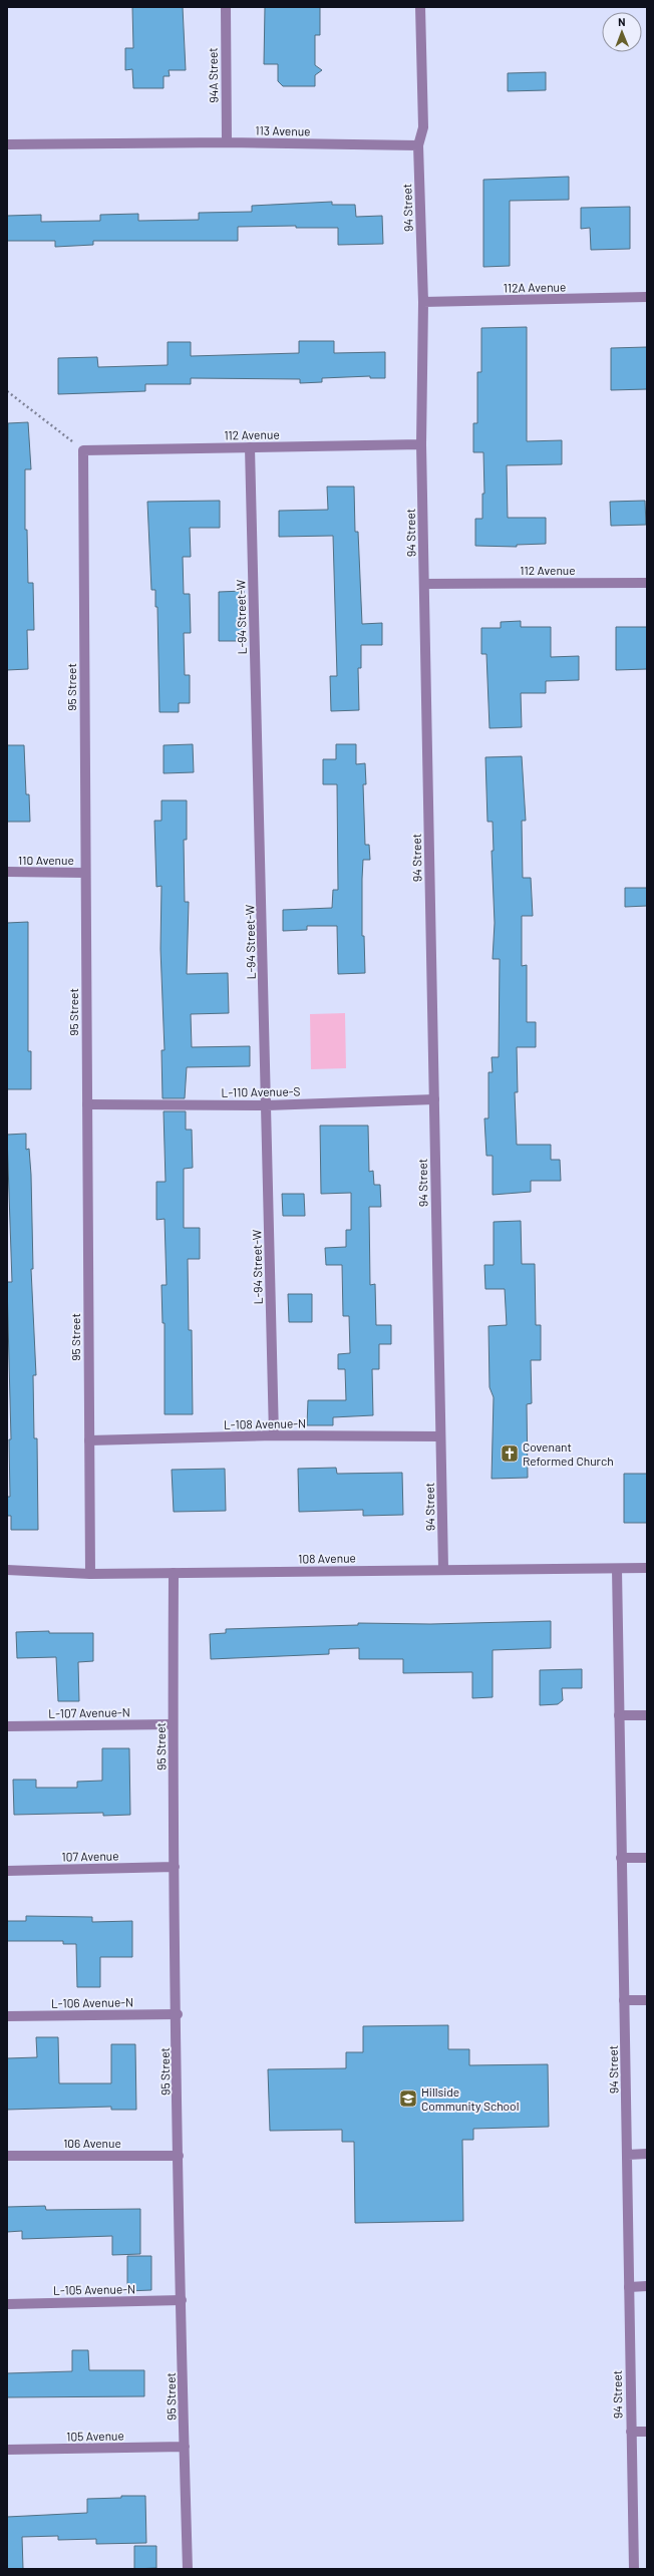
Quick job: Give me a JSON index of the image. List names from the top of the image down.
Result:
{
  "streets": {
    "street": [
      "94A Street",
      "113 Avenue",
      "94 Street",
      "112A Avenue",
      "112 Avenue",
      "L-94 Street-W",
      "95 Street",
      "110 Avenue",
      "L-110 Avenue-S",
      "L-108 Avenue-N",
      "108 Avenue",
      "L-107 Avenue-N",
      "107 Avenue",
      "L-106 Avenue-N",
      "106 Avenue",
      "L-105 Avenue-N",
      "105 Avenue"
    ]
  },
  "crossings": [
    ["94A Street", "113 Avenue"],
    ["113 Avenue", "94 Street"],
    ["94 Street", "112A Avenue"],
    ["94 Street", "112 Avenue"],
    ["94 Street", "L-110 Avenue-S"],
    ["94 Street", "L-108 Avenue-N"],
    ["94 Street", "108 Avenue"],
    ["112 Avenue", "L-94 Street-W"],
    ["112 Avenue", "95 Street"],
    ["L-94 Street-W", "L-110 Avenue-S"],
    ["L-94 Street-W", "L-108 Avenue-N"],
    ["95 Street", "110 Avenue"],
    ["95 Street", "L-110 Avenue-S"],
    ["95 Street", "L-108 Avenue-N"],
    ["95 Street", "108 Avenue"],
    ["95 Street", "L-107 Avenue-N"],
    ["95 Street", "107 Avenue"],
    ["95 Street", "L-106 Avenue-N"],
    ["95 Street", "106 Avenue"],
    ["95 Street", "L-105 Avenue-N"],
    ["95 Street", "105 Avenue"]
  ],
  "places": {
    "church": ["Covenant Reformed Church"],
    "school or university": ["Hillside Community School"]
  },
  "north": "top"
}
